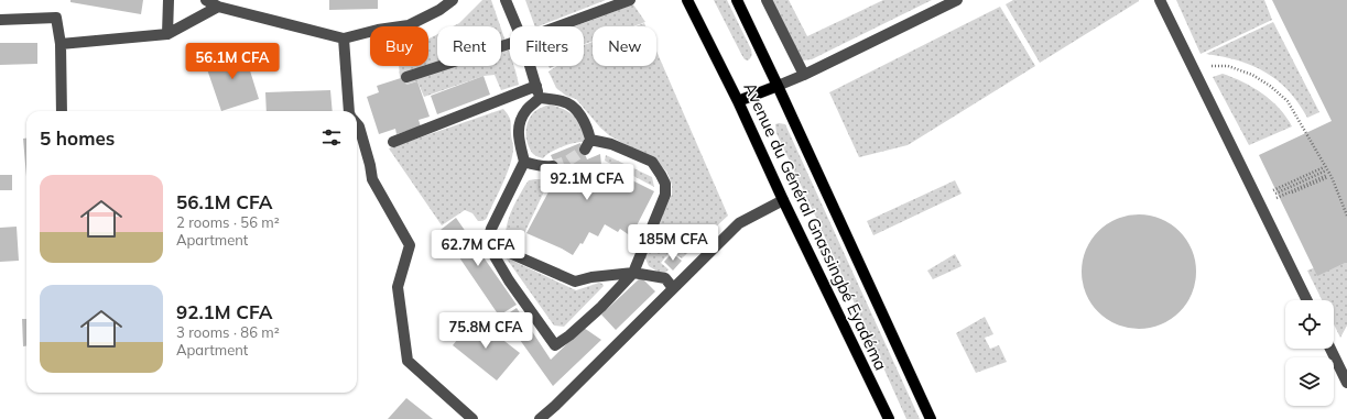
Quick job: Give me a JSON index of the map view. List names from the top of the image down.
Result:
{
  "streets": {
    "main road": ["Avenue du Général Gnassingbé Eyadéma"]
  },
  "page": {
    "chip": [
      "Buy",
      "Rent",
      "Filters",
      "New"
    ],
    "price": [
      "56.1M CFA",
      "92.1M CFA",
      "185M CFA",
      "62.7M CFA",
      "75.8M CFA"
    ],
    "heading": "5 homes",
    "list": [
      {
        "name": "56.1M CFA",
        "note": "2 rooms · 56 m² · Apartment"
      },
      {
        "name": "92.1M CFA",
        "note": "3 rooms · 86 m² · Apartment"
      }
    ]
  }
}
